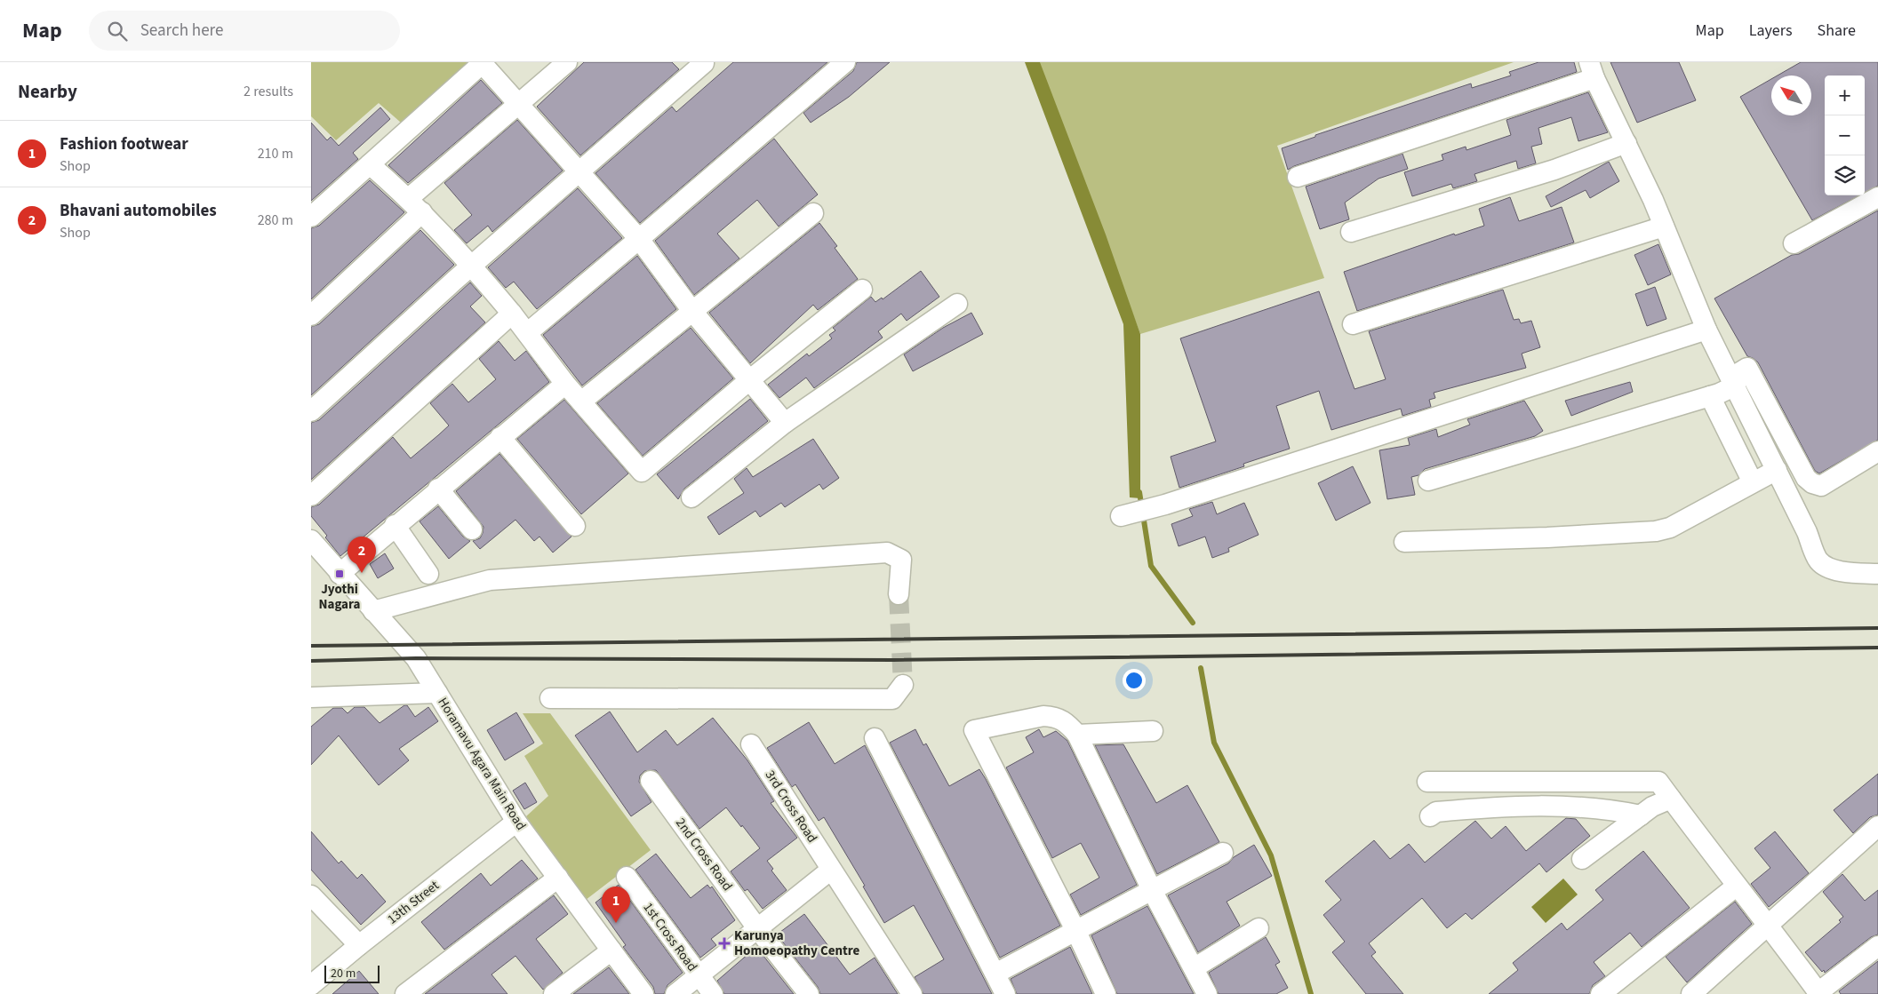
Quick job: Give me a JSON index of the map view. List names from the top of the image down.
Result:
{
  "streets": {
    "street": [
      "Horamavu Agara Main Road",
      "3rd Cross Road",
      "2nd Cross Road",
      "13th Street",
      "1st Cross Road"
    ]
  },
  "crossings": [
    ["Horamavu Agara Main Road", "13th Street"]
  ],
  "places": {
    "transit": ["Jyothi Nagara"],
    "health": ["Karunya Homoeopathy Centre"]
  },
  "scale_bar": "20 m",
  "north": "top left",
  "page": {
    "header": "Map",
    "search": "Search here",
    "nav": ["Map", "Layers", "Share"],
    "heading": ["Nearby", "2 results"],
    "map_buttons": ["+", "−"],
    "list": [
      {
        "mark": "1",
        "name": "Fashion footwear",
        "note": "Shop",
        "value": "210 m"
      },
      {
        "mark": "2",
        "name": "Bhavani automobiles",
        "note": "Shop",
        "value": "280 m"
      }
    ],
    "pins": ["2", "1"],
    "scale": "20 m"
  }
}
